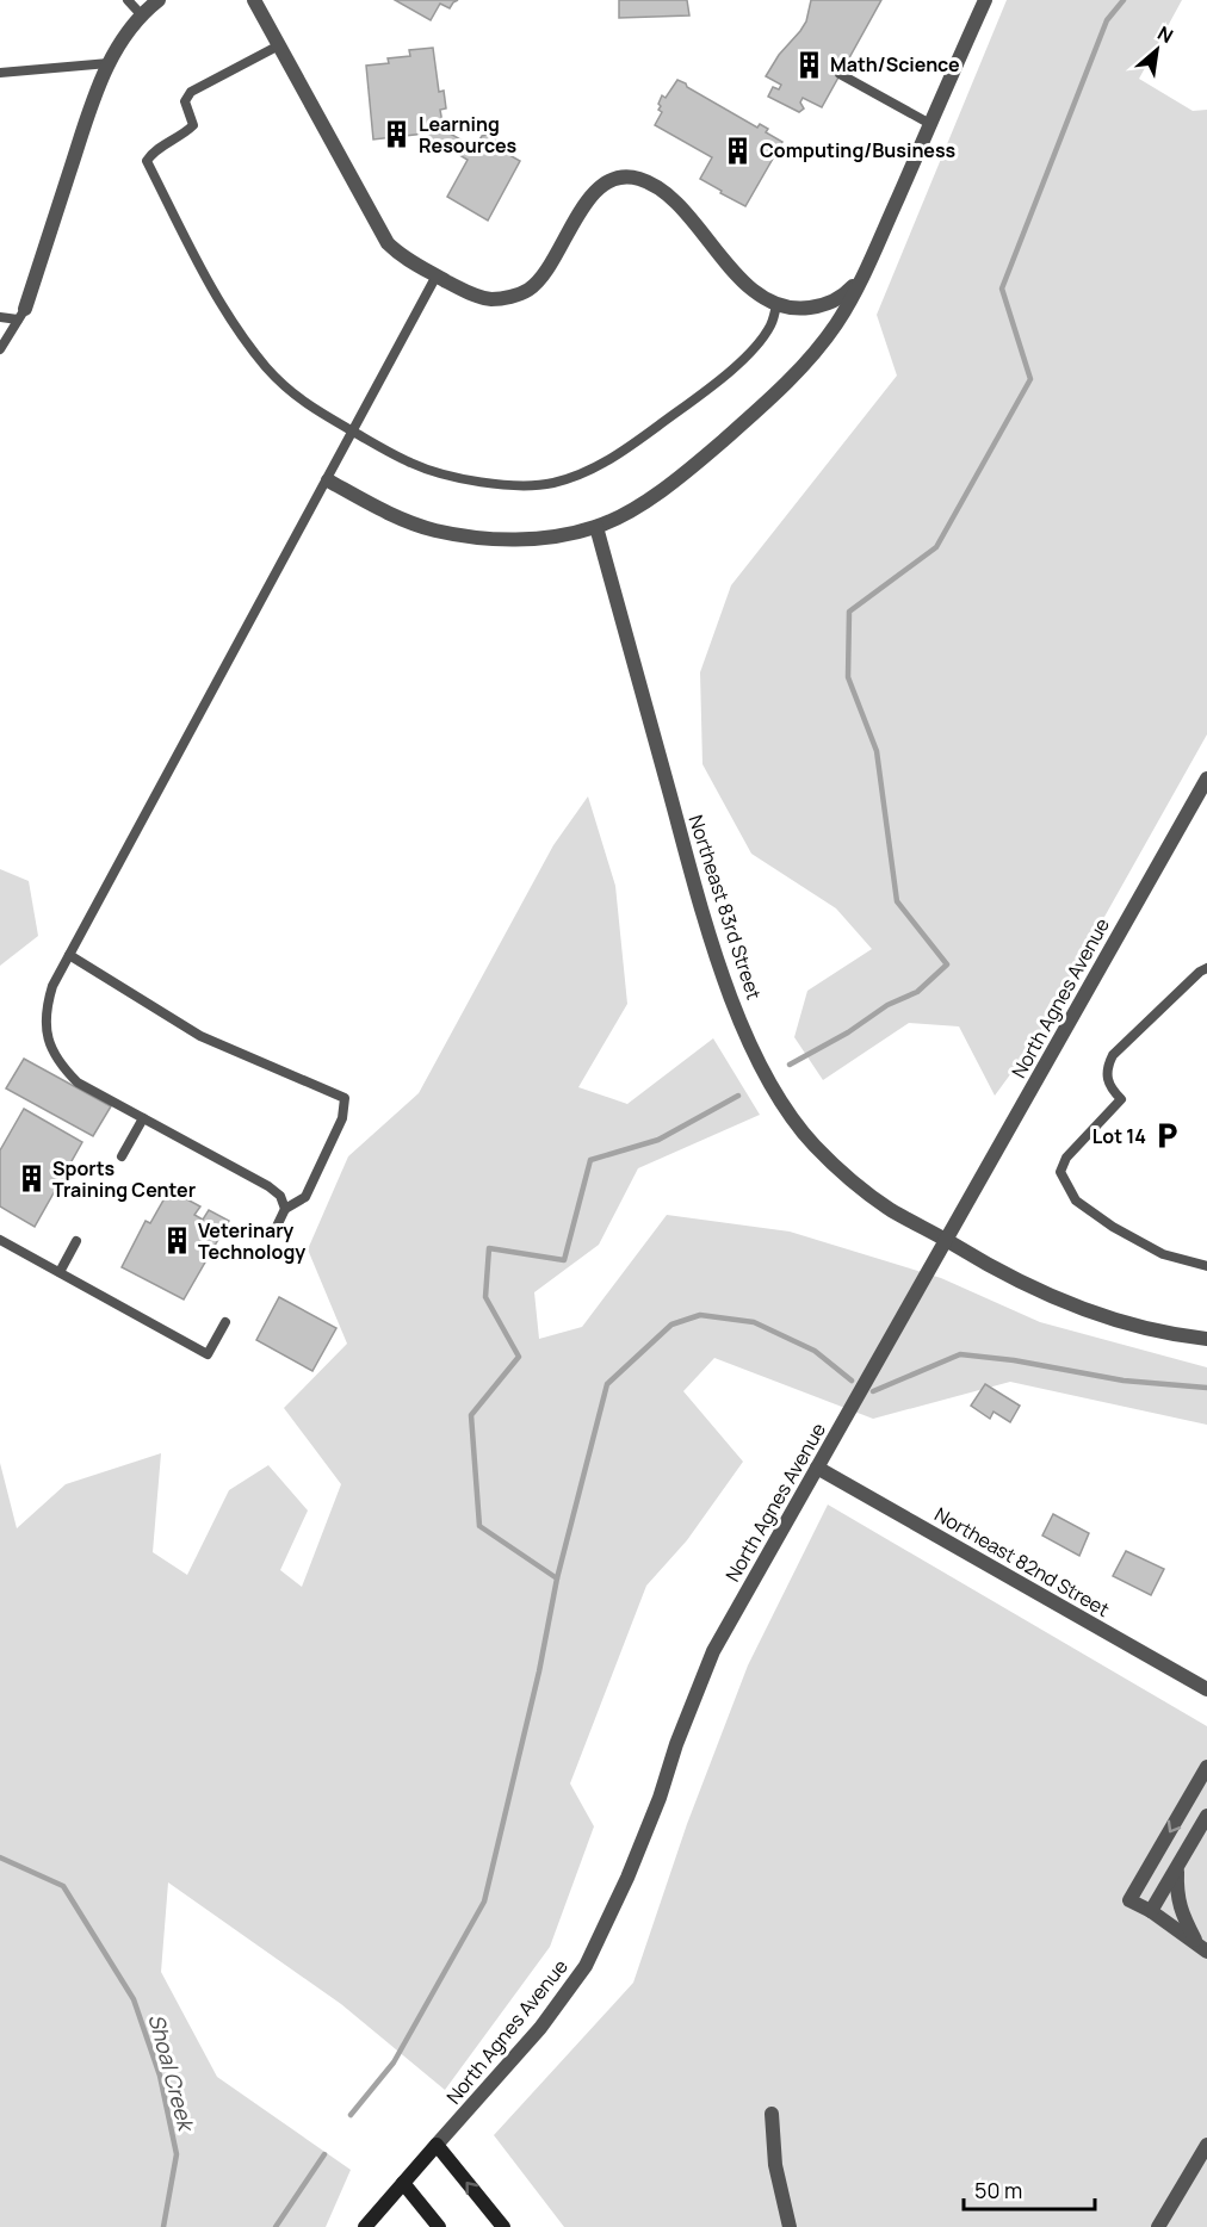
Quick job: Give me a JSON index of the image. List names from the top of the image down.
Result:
{
  "streets": {
    "street": ["Northeast 83rd Street", "North Agnes Avenue", "Northeast 82nd Street"]
  },
  "crossings": [
    ["Northeast 83rd Street", "North Agnes Avenue"],
    ["North Agnes Avenue", "Northeast 82nd Street"]
  ],
  "water": ["Shoal Creek"],
  "places": {
    "building": [
      "Math/Science",
      "Learning Resources",
      "Computing/Business",
      "Sports Training Center",
      "Veterinary Technology"
    ],
    "parking": ["Lot 14"]
  },
  "scale_bar": "50 m",
  "north": "top right"
}
